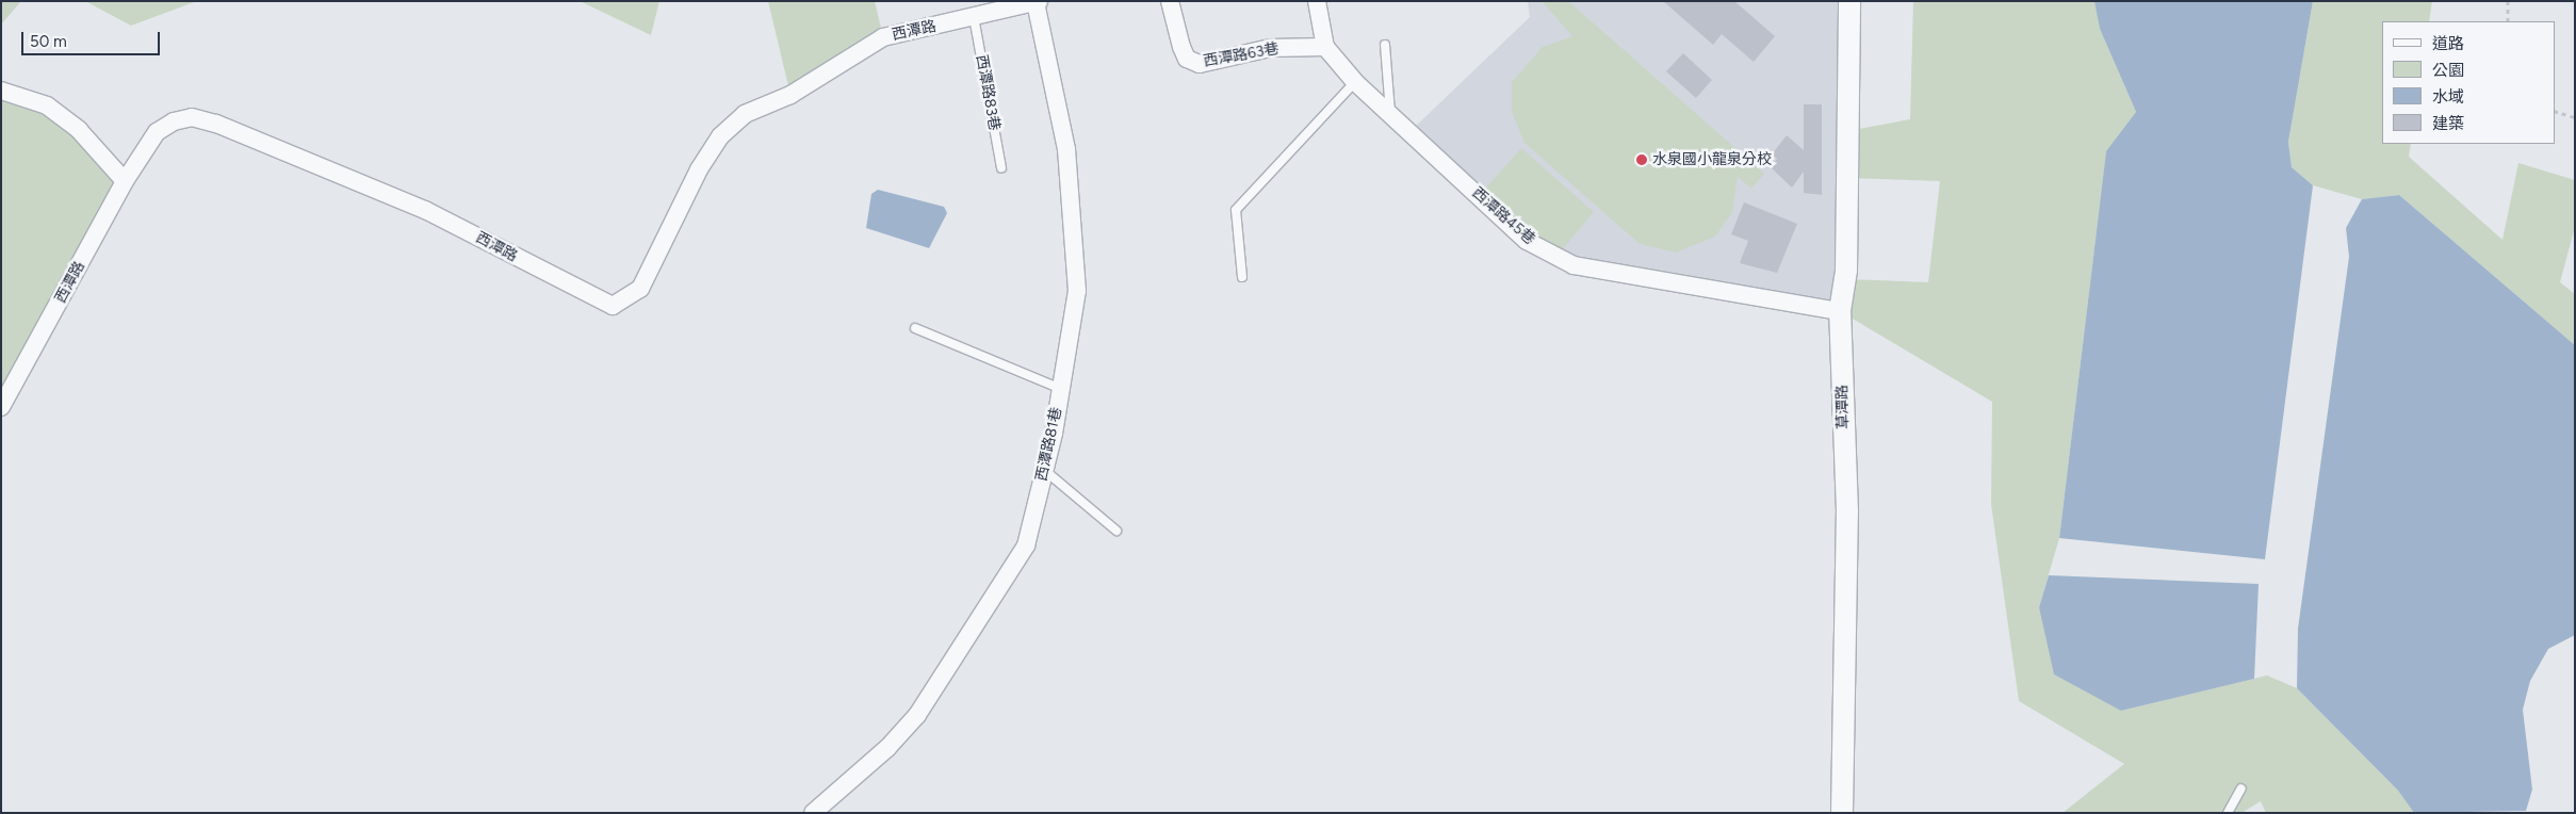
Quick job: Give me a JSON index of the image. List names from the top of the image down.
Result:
{
  "streets": {
    "street": [
      "西潭路",
      "西潭路63巷",
      "西潭路45巷",
      "草潭路",
      "西潭路81巷"
    ],
    "lane": ["西潭路83巷"]
  },
  "crossings": [
    ["西潭路", "西潭路83巷"],
    ["西潭路", "西潭路81巷"],
    ["西潭路63巷", "西潭路45巷"],
    ["西潭路45巷", "草潭路"]
  ],
  "places": ["水泉國小龍泉分校"],
  "legend": [
    "道路",
    "公園",
    "水域",
    "建築"
  ],
  "scale_bar": "50 m"
}
